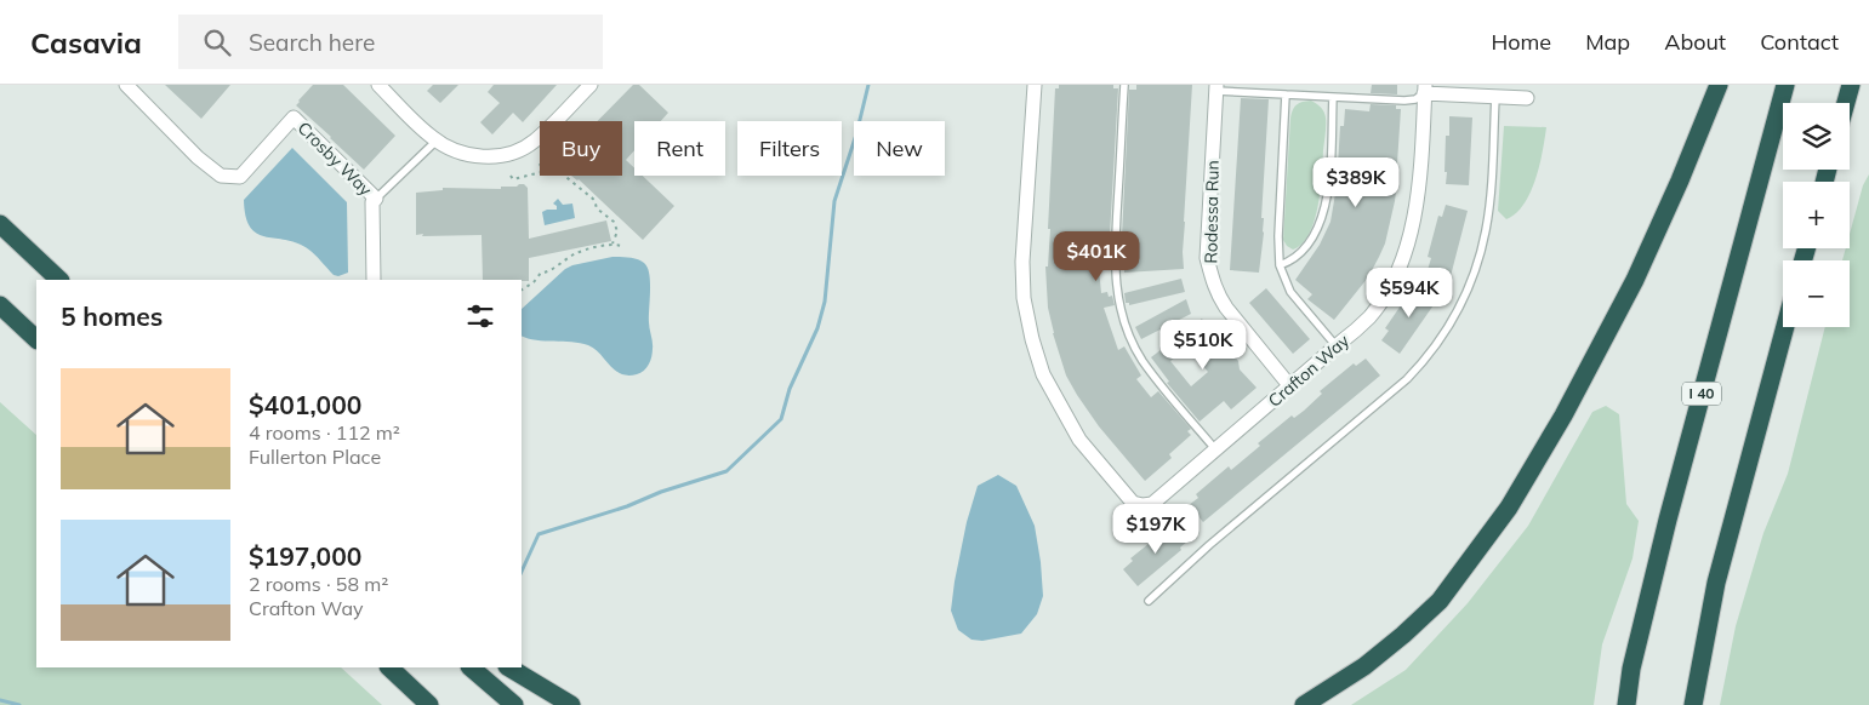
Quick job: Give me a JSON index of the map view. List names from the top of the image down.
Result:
{
  "streets": {
    "highway": ["I 40"],
    "street": ["Crosby Way", "Rodessa Run", "Crafton Way"]
  },
  "crossings": [
    ["Rodessa Run", "Crafton Way"]
  ],
  "page": {
    "header": "Casavia",
    "search": "Search here",
    "nav": [
      "Home",
      "Map",
      "About",
      "Contact"
    ],
    "map_buttons": ["+", "−"],
    "chip": [
      "Buy",
      "Rent",
      "Filters",
      "New"
    ],
    "price": [
      "$389K",
      "$401K",
      "$594K",
      "$510K",
      "$197K"
    ],
    "heading": "5 homes",
    "list": [
      {
        "name": "$401,000",
        "note": "4 rooms · 112 m² · Fullerton Place"
      },
      {
        "name": "$197,000",
        "note": "2 rooms · 58 m² · Crafton Way"
      }
    ]
  }
}
